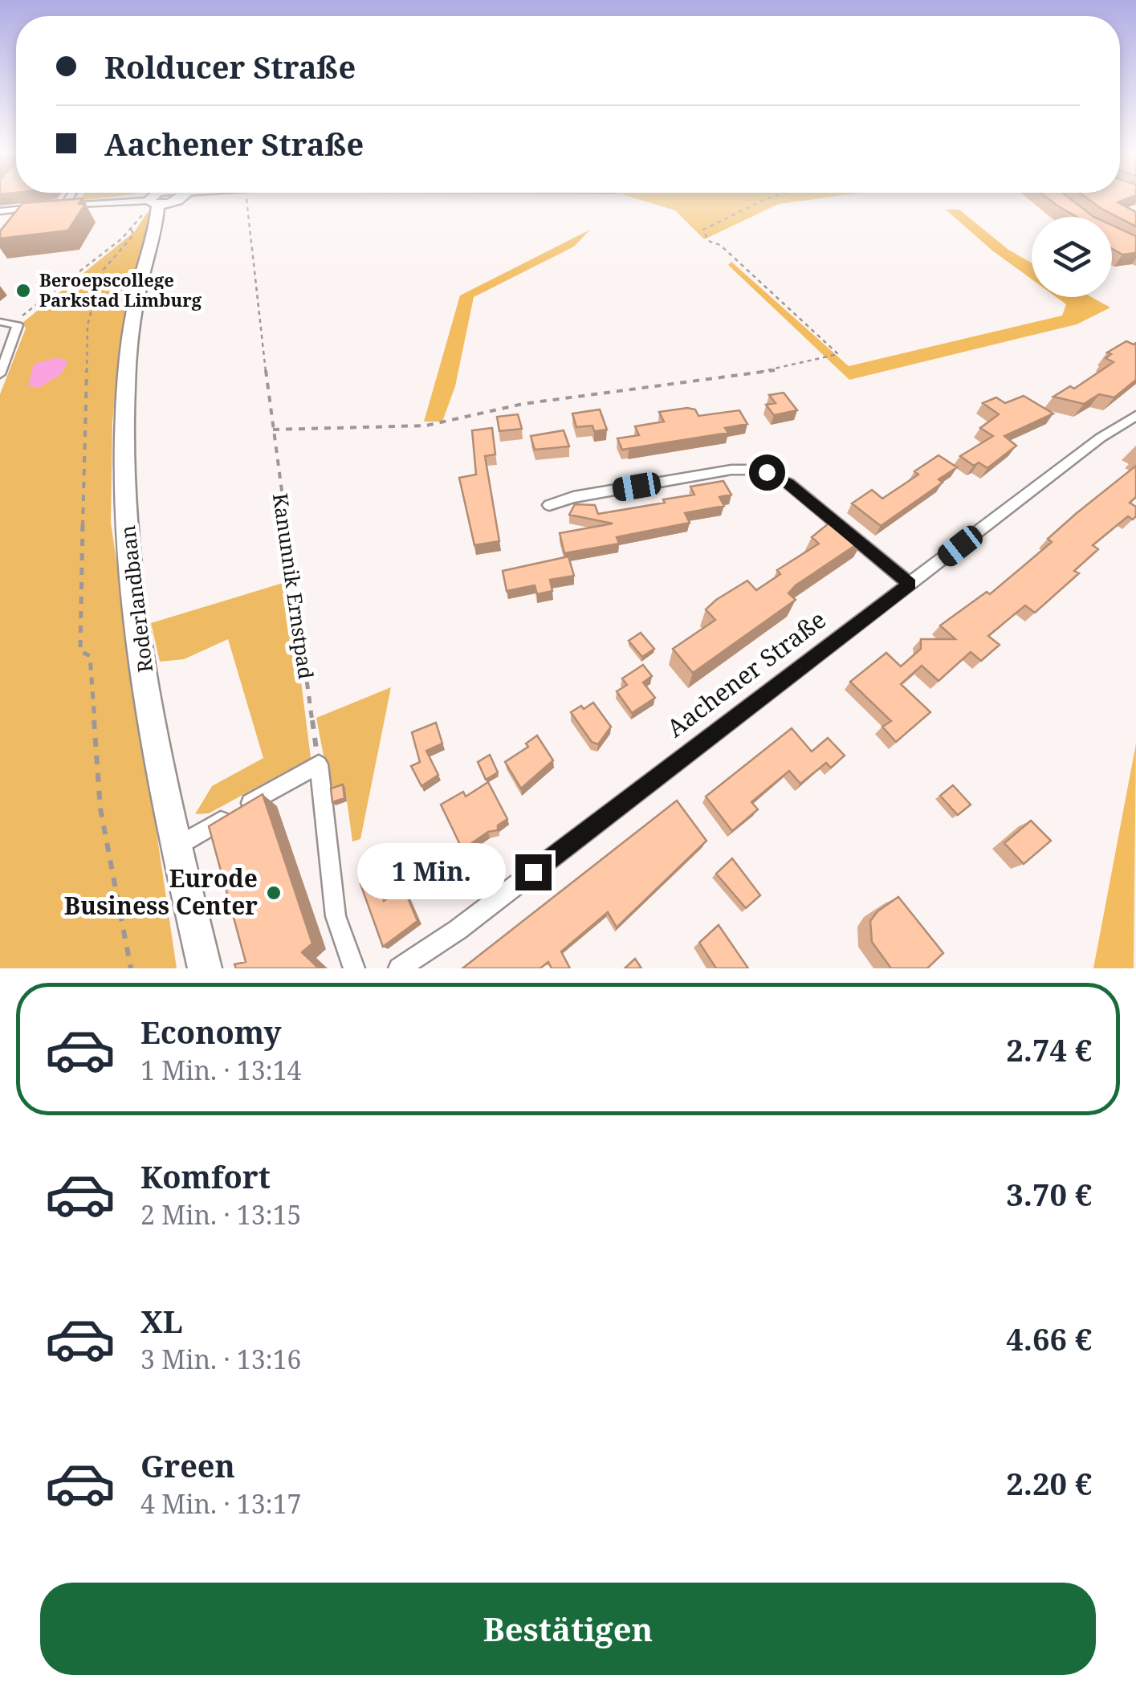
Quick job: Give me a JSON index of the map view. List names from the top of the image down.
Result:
{
  "streets": {
    "main road": ["Roderlandbaan"],
    "street": ["Aachener Straße"],
    "path": ["Kanunnik Ernstpad"]
  },
  "places": ["Beroepscollege Parkstad Limburg", "Eurode Business Center"],
  "page": {
    "banner": ["Rolducer Straße", "Aachener Straße"],
    "bubble": "1 Min.",
    "list": [
      {
        "name": "Economy",
        "note": "1 Min. · 13:14",
        "value": "2.74 €"
      },
      {
        "name": "Komfort",
        "note": "2 Min. · 13:15",
        "value": "3.70 €"
      },
      {
        "name": "XL",
        "note": "3 Min. · 13:16",
        "value": "4.66 €"
      },
      {
        "name": "Green",
        "note": "4 Min. · 13:17",
        "value": "2.20 €"
      }
    ],
    "buttons": "Bestätigen"
  }
}
